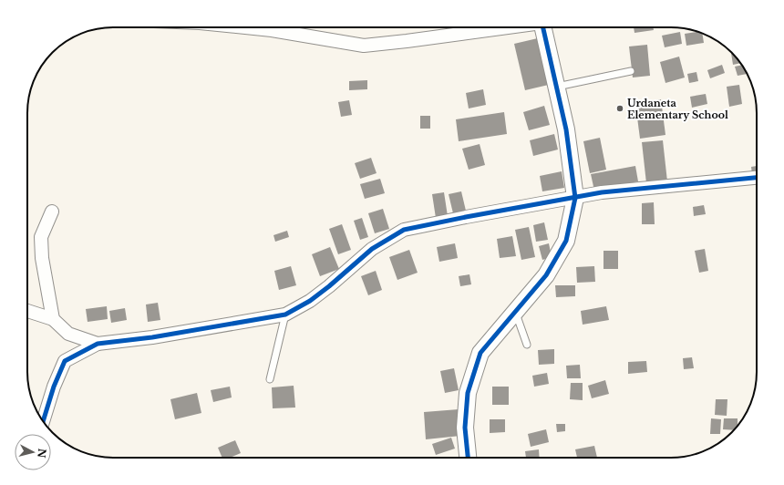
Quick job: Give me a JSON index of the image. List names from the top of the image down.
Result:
{
  "places": ["Urdaneta Elementary School"],
  "north": "right"
}
